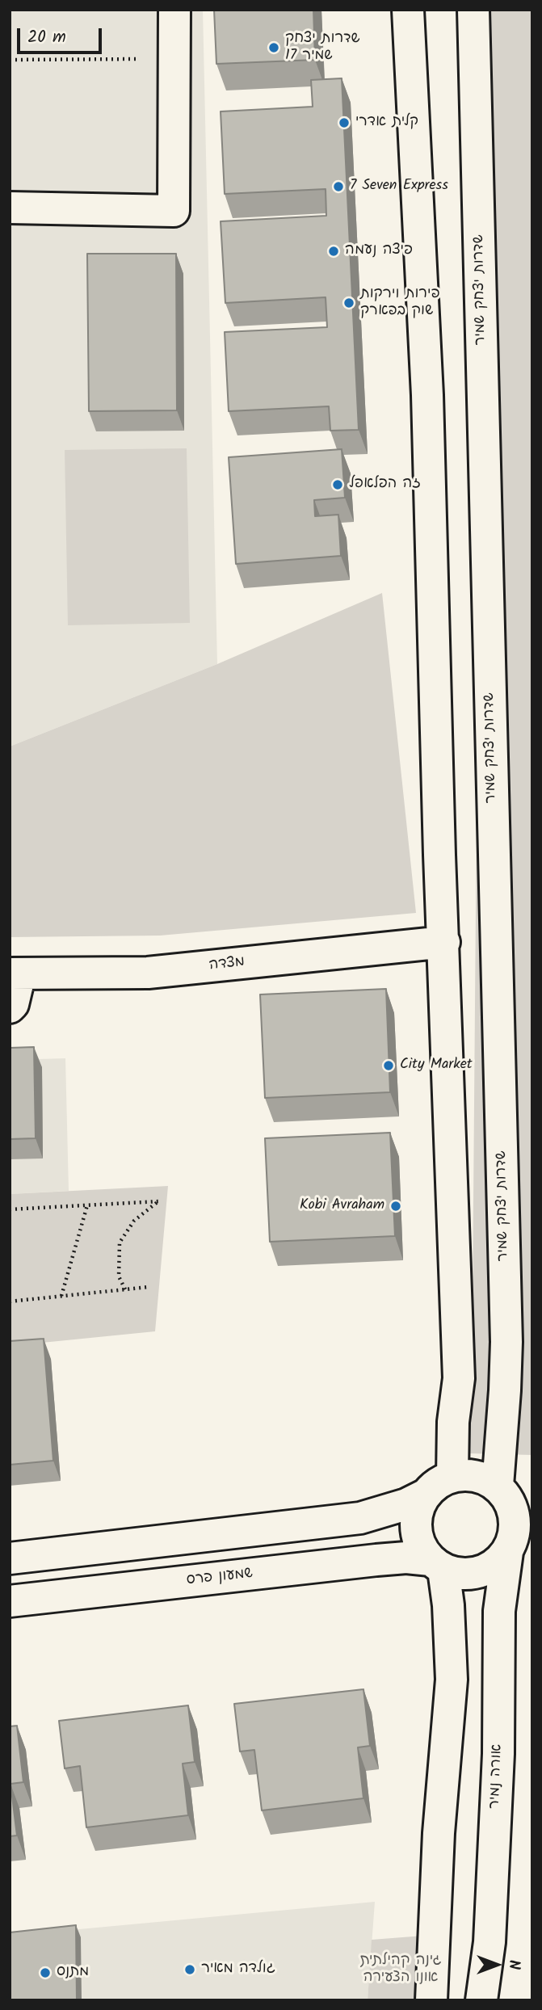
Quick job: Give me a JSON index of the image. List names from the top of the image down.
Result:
{
  "streets": {
    "street": [
      "שדרות יצחק שמיר",
      "מצדה",
      "שמעון פרס",
      "אורה נמיר"
    ]
  },
  "crossings": [
    ["שדרות יצחק שמיר", "שמעון פרס"],
    ["שדרות יצחק שמיר", "אורה נמיר"],
    ["שמעון פרס", "אורה נמיר"]
  ],
  "parks": ["גינה קהילתית אונו הצעירה"],
  "places": [
    "שדרות יצחק שמיר 17",
    "קלית אדרי",
    "7 Seven Express",
    "פיצה נעמה",
    "פירות וירקות שוק בפארק",
    "זה הפלאפל",
    "City Market",
    "Kobi Avraham",
    "גולדה מאיר",
    "מתנס"
  ],
  "scale_bar": "20 m",
  "north": "right"
}
